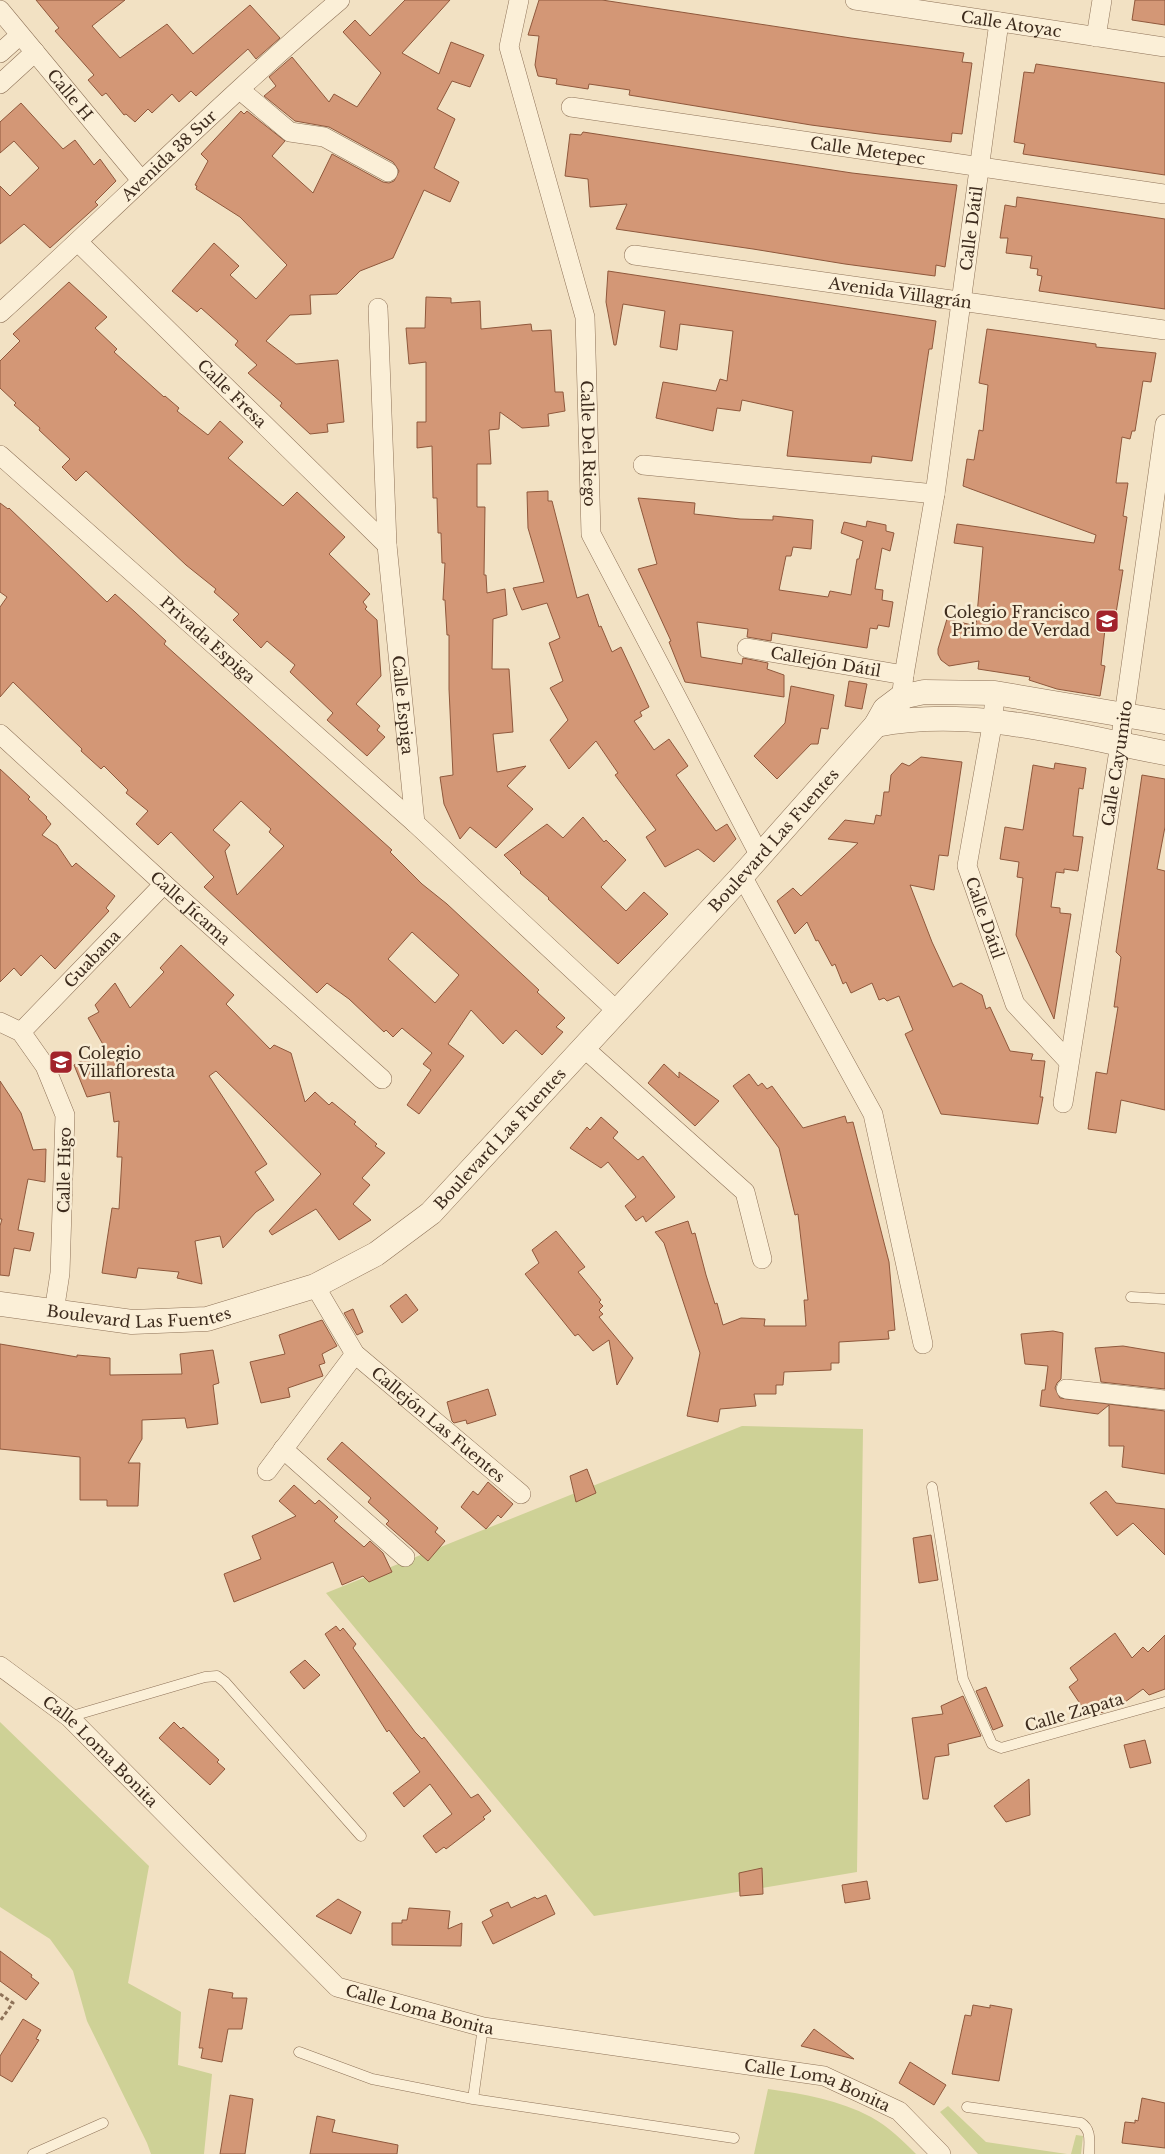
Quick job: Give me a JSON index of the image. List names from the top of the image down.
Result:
{
  "streets": {
    "street": [
      "Calle Atoyac",
      "Calle H",
      "Calle Metepec",
      "Avenida 38 Sur",
      "Calle Dátil",
      "Avenida Villagrán",
      "Calle Fresa",
      "Calle Del Riego",
      "Privada Espiga",
      "Callejón Dátil",
      "Calle Espiga",
      "Calle Cayumito",
      "Boulevard Las Fuentes",
      "Calle Jícama",
      "Guabana",
      "Calle Higo",
      "Callejón Las Fuentes",
      "Calle Loma Bonita"
    ],
    "lane": ["Calle Zapata"]
  },
  "crossings": [
    ["Calle Atoyac", "Calle Dátil"],
    ["Calle H", "Avenida 38 Sur"],
    ["Calle Metepec", "Calle Dátil"],
    ["Avenida 38 Sur", "Calle Fresa"],
    ["Calle Dátil", "Avenida Villagrán"],
    ["Calle Dátil", "Callejón Dátil"],
    ["Calle Dátil", "Calle Cayumito"],
    ["Calle Dátil", "Boulevard Las Fuentes"],
    ["Calle Fresa", "Calle Espiga"],
    ["Calle Del Riego", "Boulevard Las Fuentes"],
    ["Privada Espiga", "Calle Espiga"],
    ["Callejón Dátil", "Boulevard Las Fuentes"],
    ["Boulevard Las Fuentes", "Calle Higo"],
    ["Boulevard Las Fuentes", "Callejón Las Fuentes"],
    ["Calle Jícama", "Guabana"],
    ["Guabana", "Calle Higo"]
  ],
  "places": {
    "school or university": ["Colegio Francisco Primo de Verdad", "Colegio Villafloresta"]
  }
}
